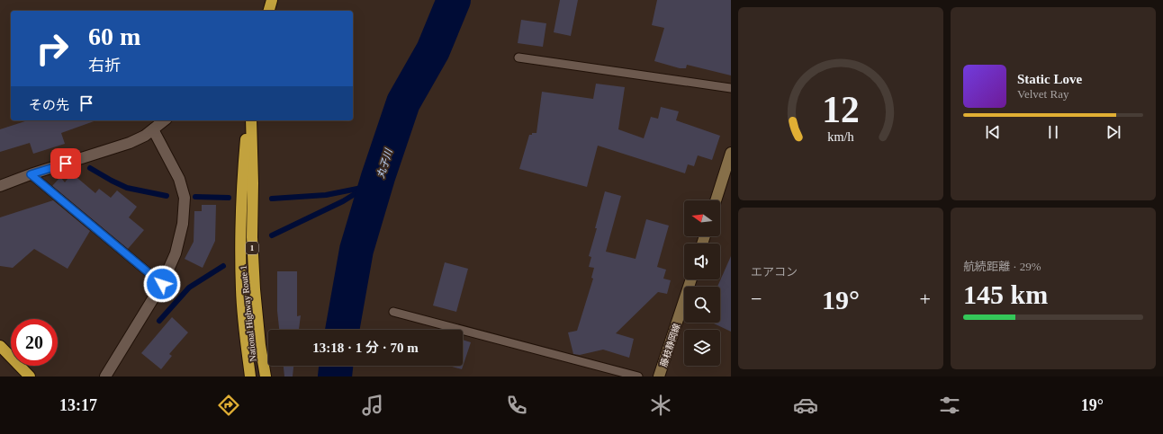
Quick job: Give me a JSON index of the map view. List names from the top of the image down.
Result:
{
  "streets": {
    "highway": ["1", "National Highway Route 1"],
    "main road": ["藤枝静岡線"]
  },
  "water": ["丸子川"],
  "north": "left",
  "page": {
    "turn": ["60 m", "右折"],
    "song": ["Static Love", "Velvet Ray"],
    "then": "その先",
    "tile": [
      "エアコン",
      ["航続距離 · 29%", "145 km"]
    ],
    "heat": ["−", "19°", "+"],
    "limit": "20",
    "trip": "13:18 · 1 分 · 70 m",
    "tabs": ["13:17", "19°"],
    "gauge": ["12", "km/h"]
  }
}
